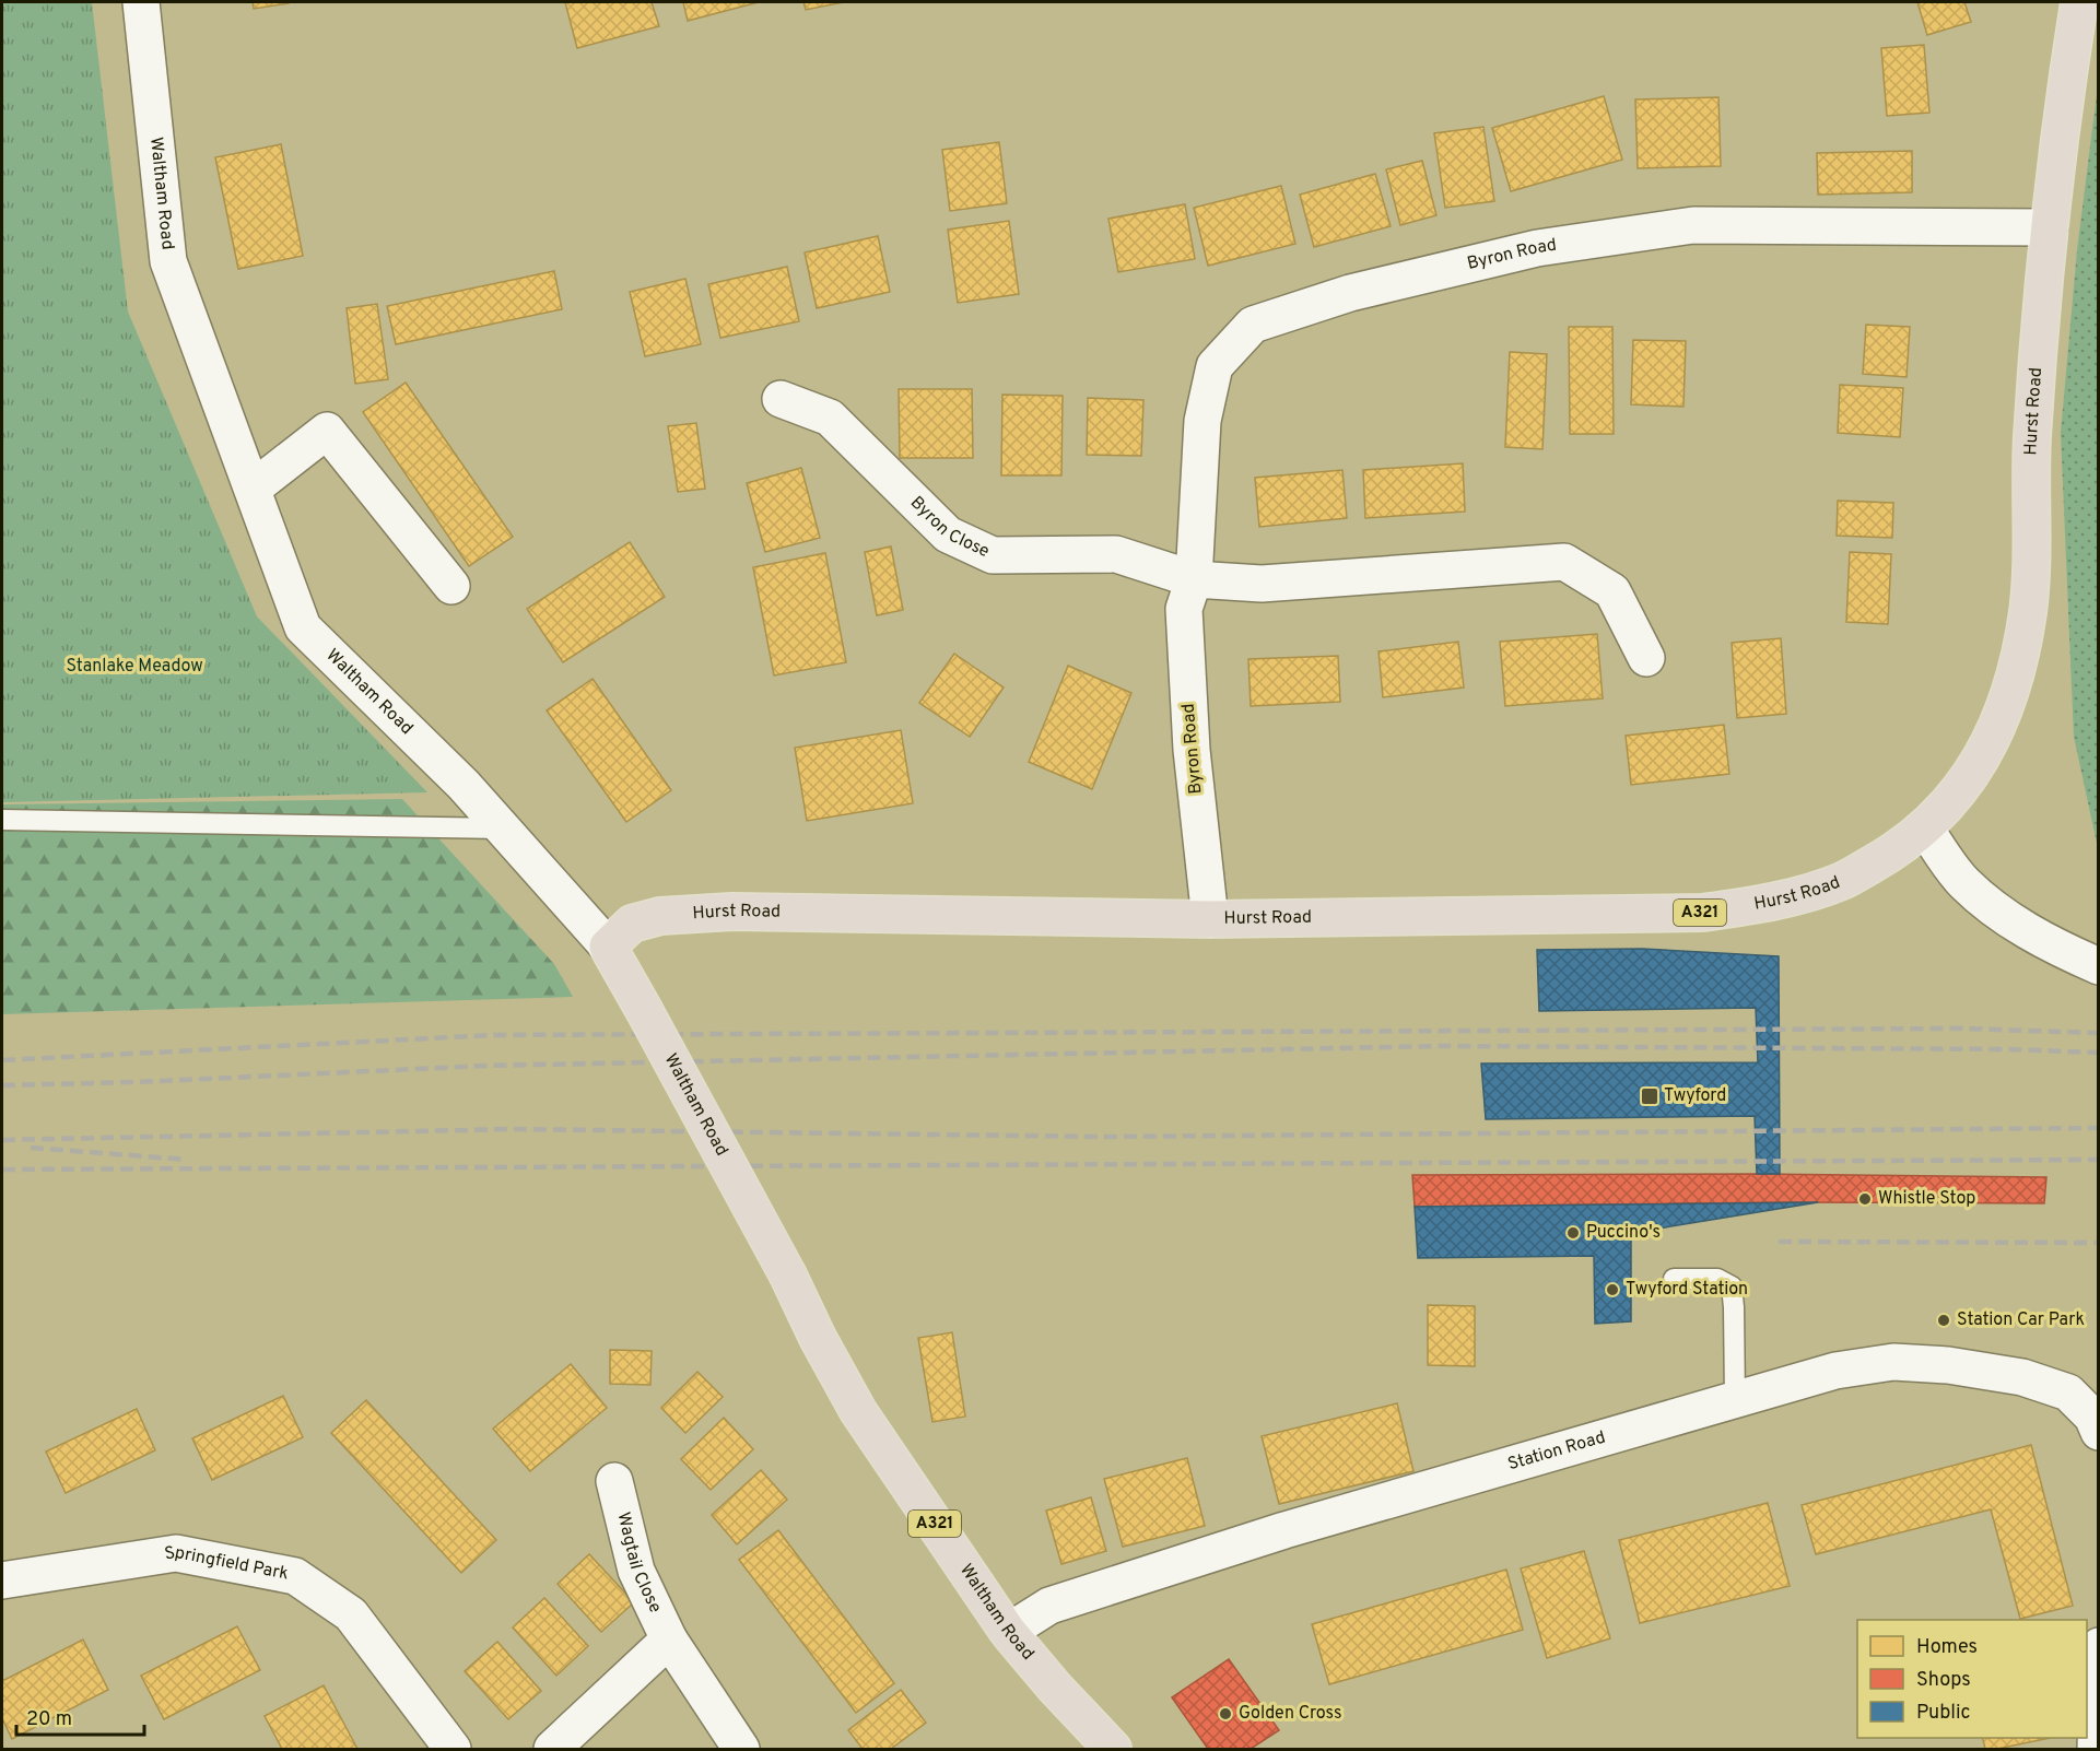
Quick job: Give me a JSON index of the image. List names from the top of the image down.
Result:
{
  "streets": {
    "main road": ["Waltham Road", "Hurst Road", "A321"],
    "street": [
      "Byron Road",
      "Byron Close",
      "Station Road",
      "Wagtail Close",
      "Springfield Park"
    ]
  },
  "crossings": [
    ["Waltham Road", "Hurst Road"],
    ["Waltham Road", "Station Road"],
    ["Byron Road", "Hurst Road"],
    ["Byron Road", "Byron Close"]
  ],
  "parks": ["Stanlake Meadow"],
  "places": {
    "transit": ["Twyford"],
    "other": [
      "Whistle Stop",
      "Puccino's",
      "Twyford Station",
      "Station Car Park",
      "Golden Cross"
    ]
  },
  "legend": ["Homes", "Shops", "Public"],
  "scale_bar": "20 m"
}
